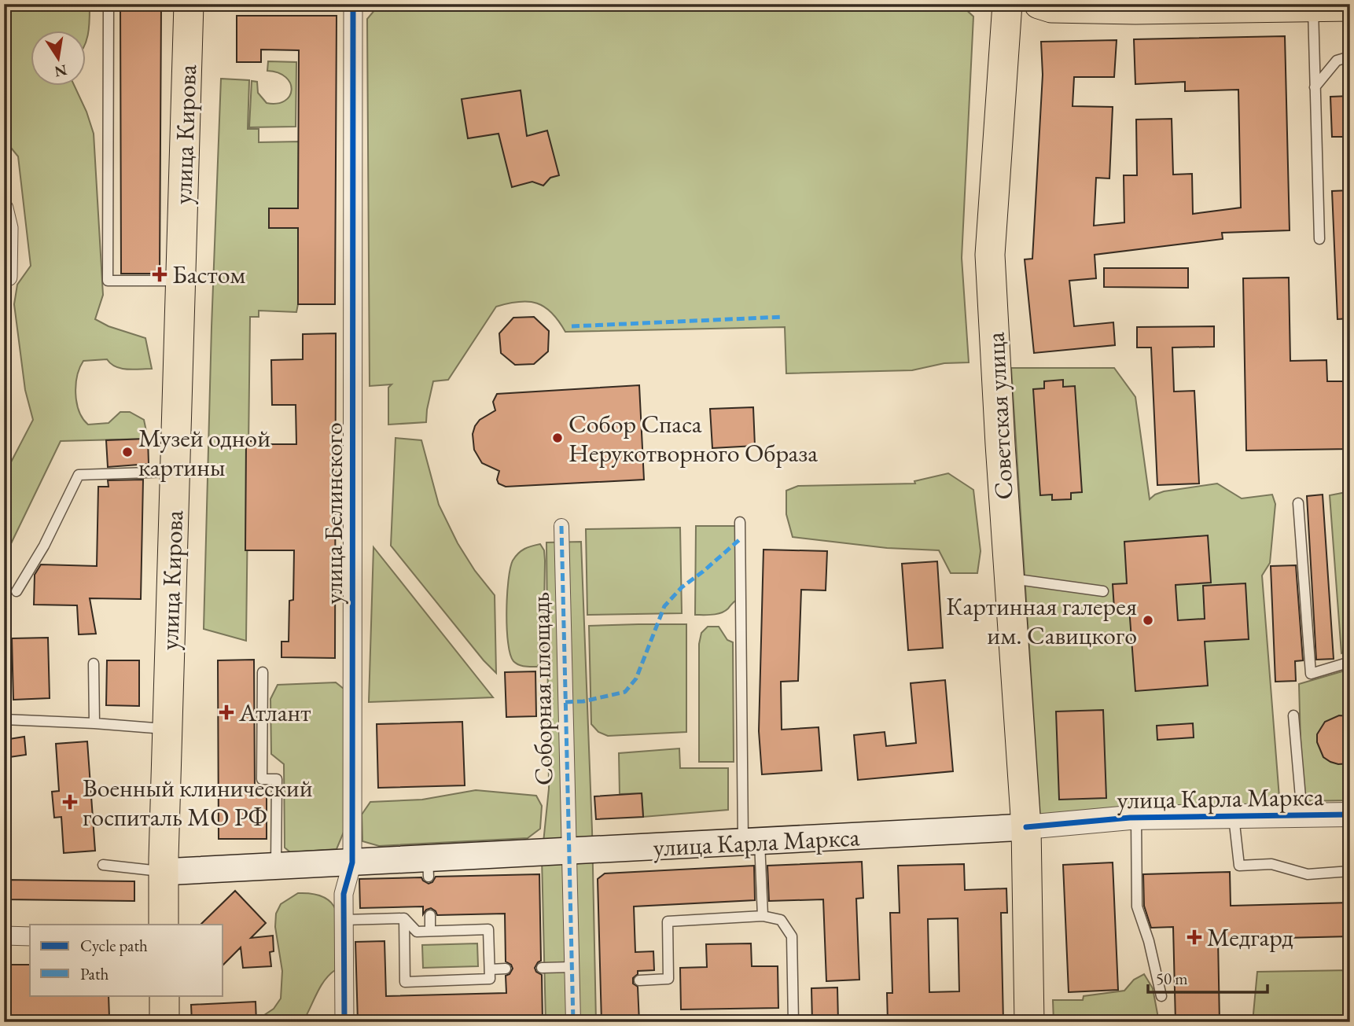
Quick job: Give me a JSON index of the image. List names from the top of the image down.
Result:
{
  "streets": {
    "main road": ["улица Кирова", "Советская улица", "улица Карла Маркса"],
    "street": ["улица Белинского", "Соборная площадь"]
  },
  "crossings": [
    ["улица Кирова", "улица Карла Маркса"],
    ["Советская улица", "улица Карла Маркса"],
    ["улица Белинского", "улица Карла Маркса"],
    ["Соборная площадь", "улица Карла Маркса"]
  ],
  "places": {
    "health": [
      "Бастом",
      "Атлант",
      "Военный клинический госпиталь МО РФ",
      "Медгард"
    ],
    "other": ["Собор Спаса Нерукотворного Образа", "Музей одной картины", "Картинная галерея им. Савицкого"]
  },
  "legend": ["Cycle path", "Path"],
  "scale_bar": "50 m",
  "north": "bottom"
}
